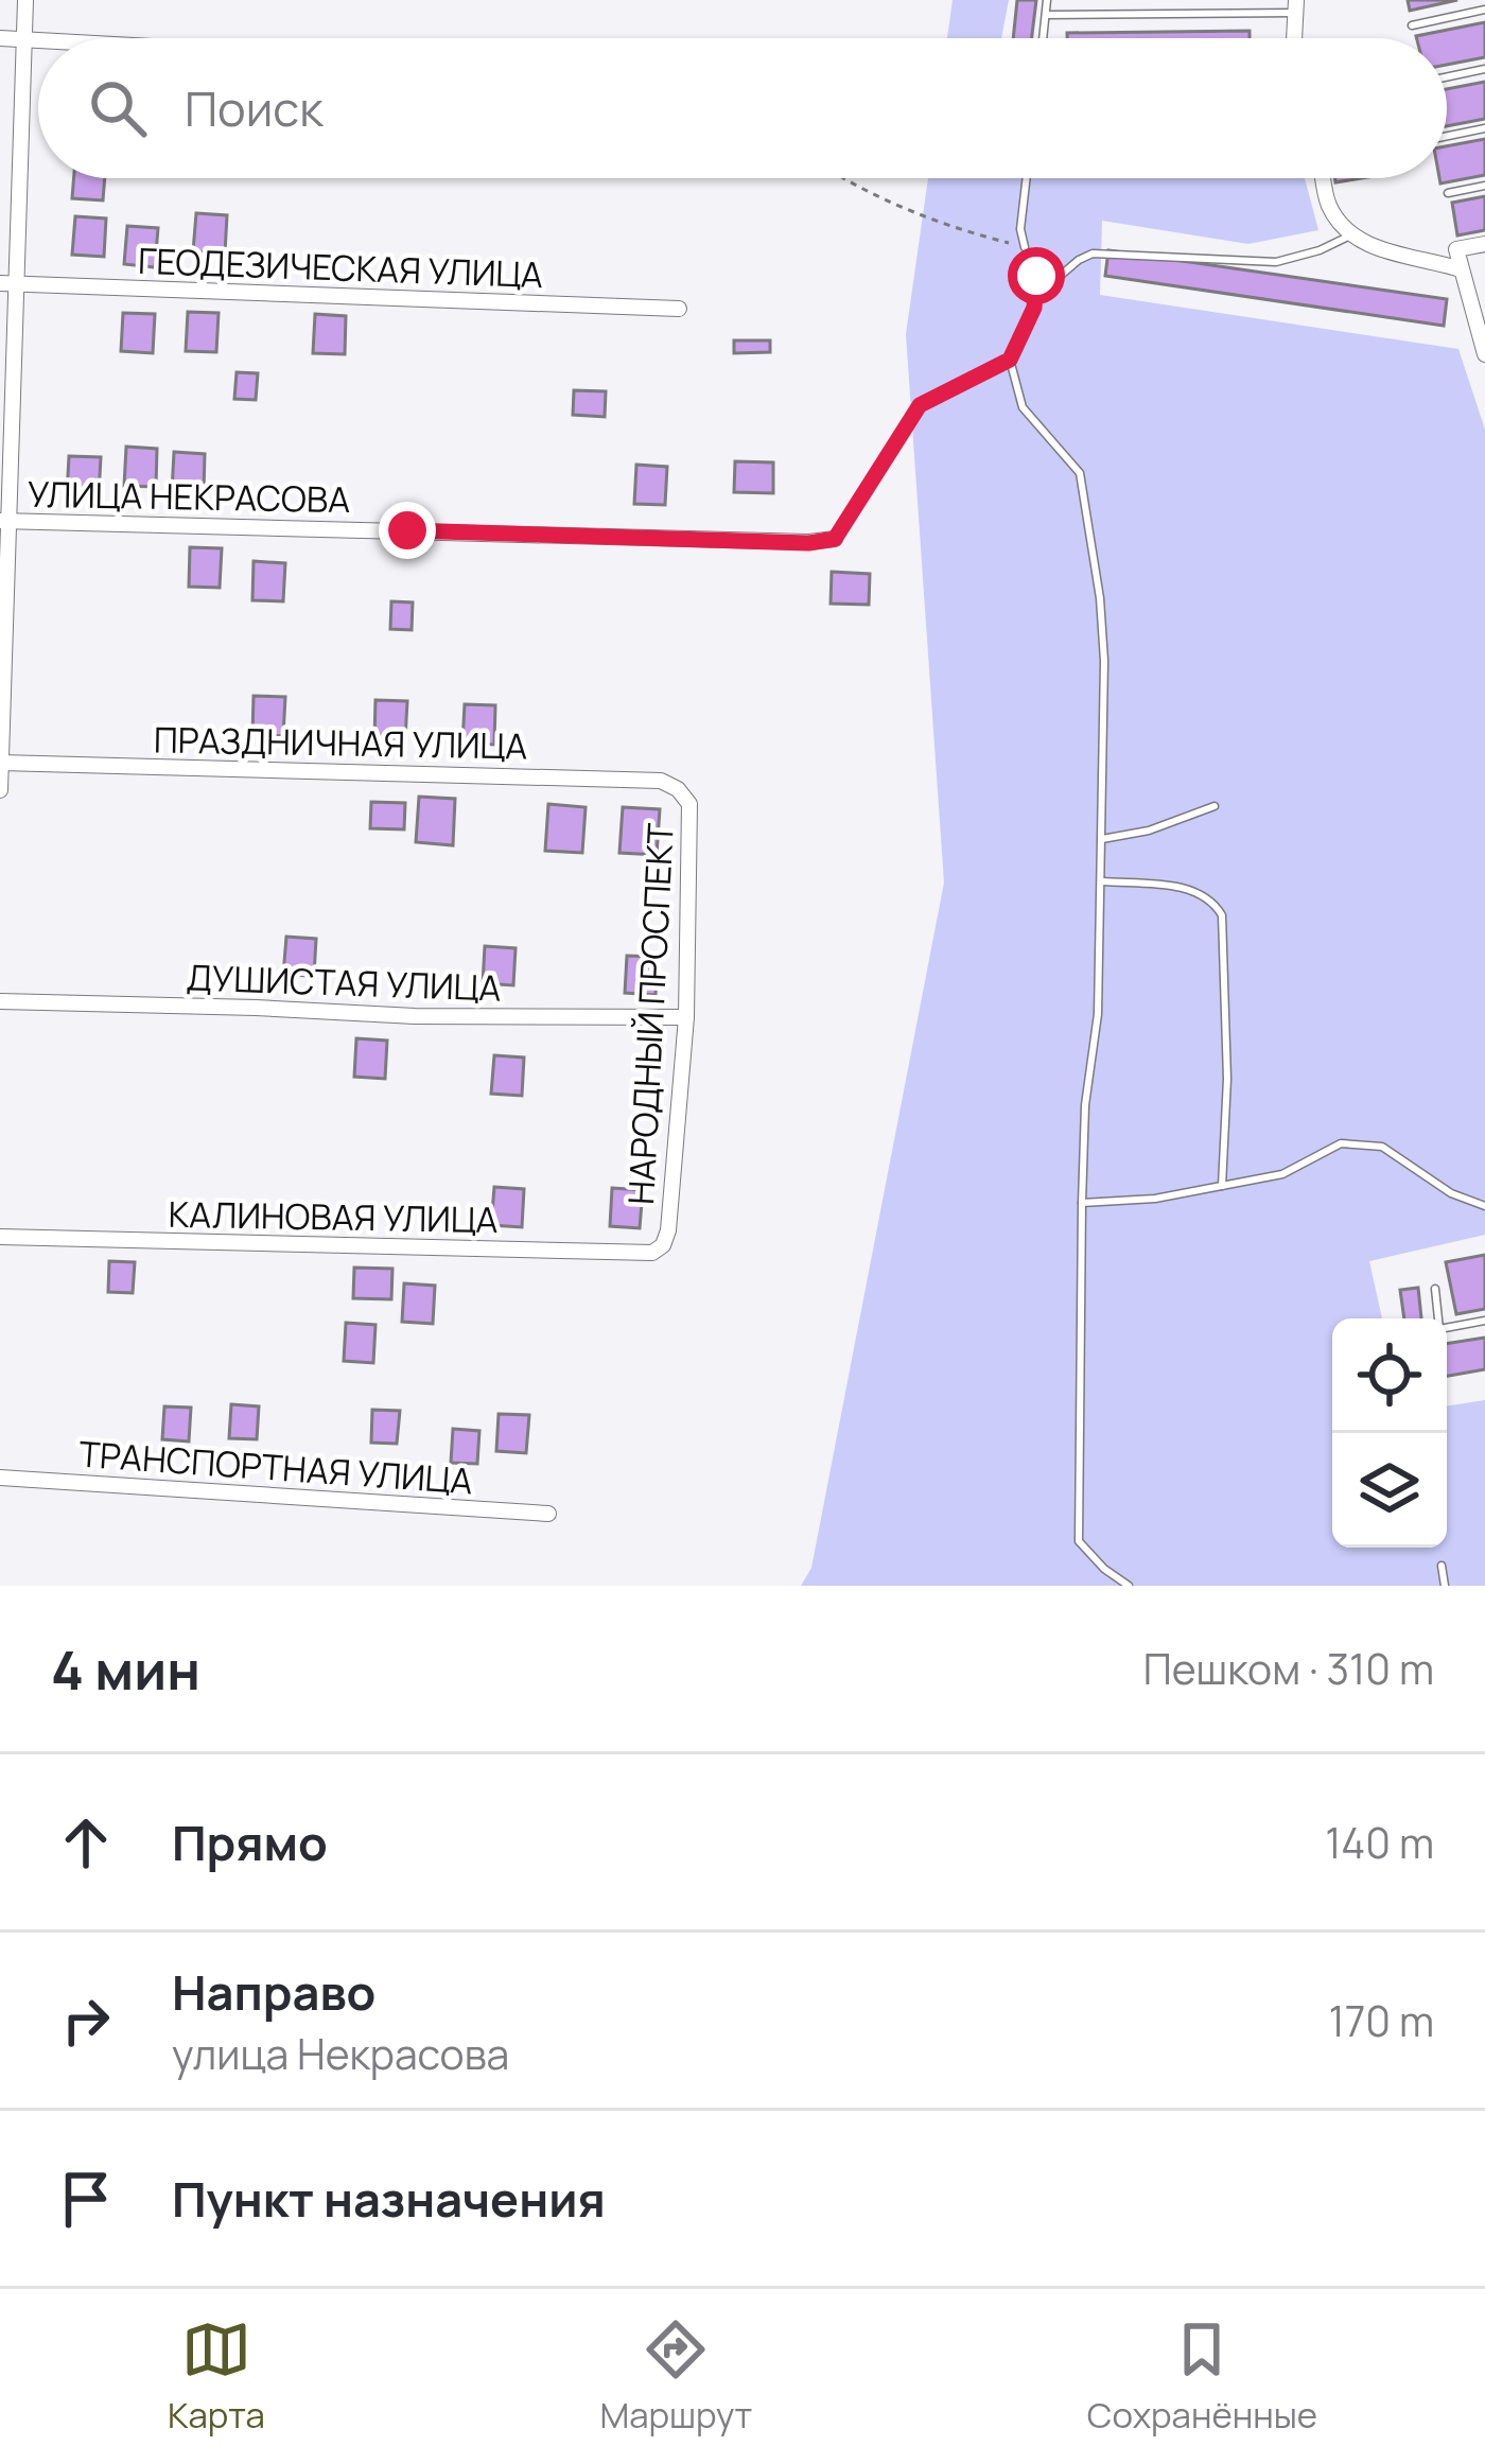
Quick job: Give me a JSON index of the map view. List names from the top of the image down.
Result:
{
  "streets": {
    "street": [
      "ГЕОДЕЗИЧЕСКАЯ УЛИЦА",
      "УЛИЦА НЕКРАСОВА",
      "ПРАЗДНИЧНАЯ УЛИЦА",
      "ДУШИСТАЯ УЛИЦА",
      "НАРОДНЫЙ ПРОСПЕКТ",
      "КАЛИНОВАЯ УЛИЦА",
      "ТРАНСПОРТНАЯ УЛИЦА"
    ]
  },
  "crossings": [
    ["ПРАЗДНИЧНАЯ УЛИЦА", "НАРОДНЫЙ ПРОСПЕКТ"],
    ["ДУШИСТАЯ УЛИЦА", "НАРОДНЫЙ ПРОСПЕКТ"],
    ["НАРОДНЫЙ ПРОСПЕКТ", "КАЛИНОВАЯ УЛИЦА"]
  ],
  "page": {
    "search": "Поиск",
    "heading": ["4 мин", "Пешком · 310 m"],
    "list": [
      ["Прямо", "140 m"],
      ["Направо", "улица Некрасова", "170 m"],
      "Пункт назначения"
    ],
    "nav": ["Карта", "Маршрут", "Сохранённые"]
  }
}
